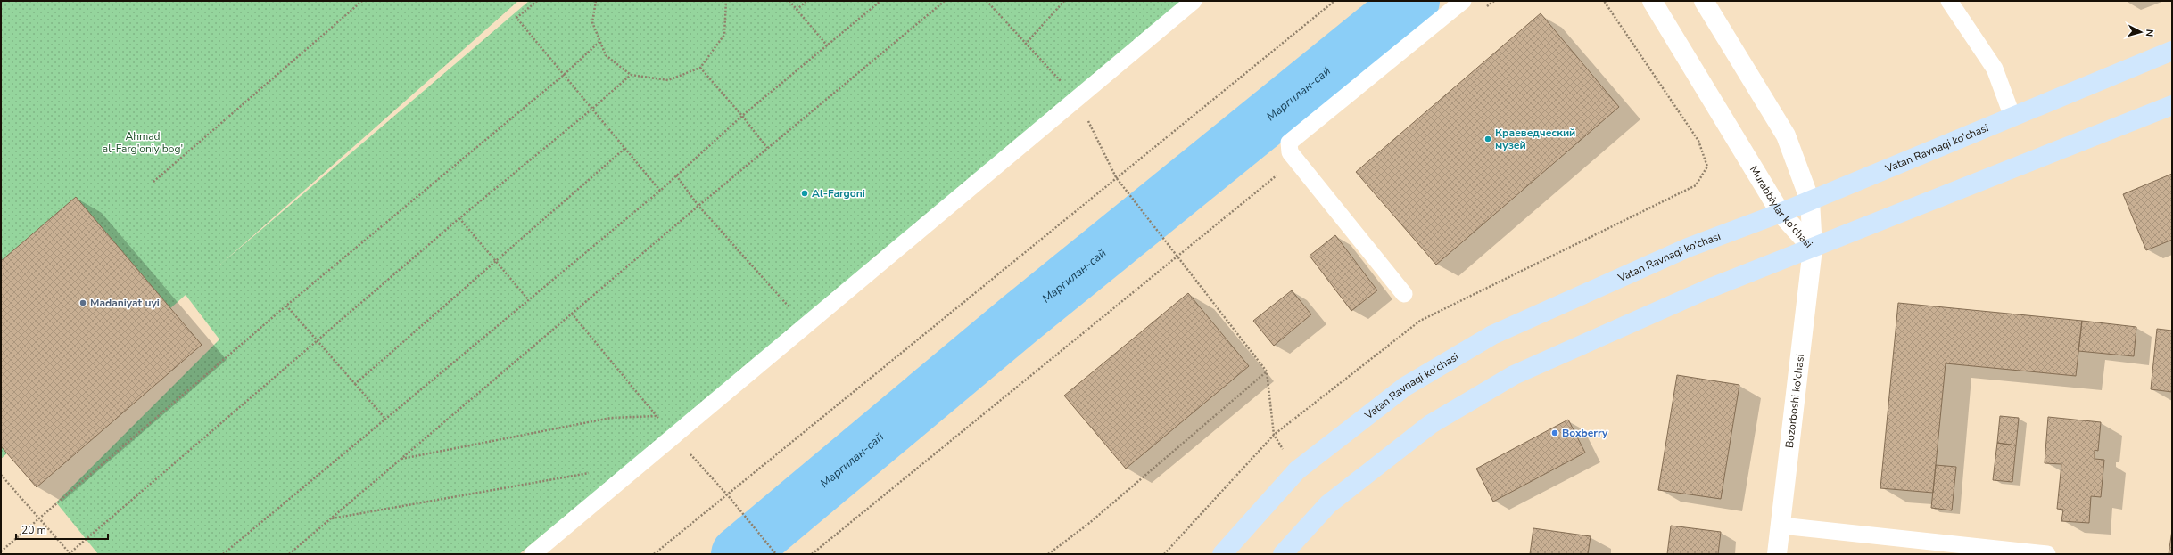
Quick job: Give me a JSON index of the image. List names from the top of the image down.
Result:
{
  "streets": {
    "main road": ["Vatan Ravnaqi ko'chasi"],
    "street": ["Murabbiylar ko'chasi", "Bozorboshi ko'chasi"]
  },
  "crossings": [
    ["Vatan Ravnaqi ko'chasi", "Murabbiylar ko'chasi"],
    ["Murabbiylar ko'chasi", "Bozorboshi ko'chasi"]
  ],
  "water": ["Маргилан-сай"],
  "parks": ["Ahmad al-Farg'oniy bog'"],
  "places": [
    "Краеведческий музей",
    "Al-Fargoni",
    "Madaniyat uyi",
    "Boxberry"
  ],
  "scale_bar": "20 m",
  "north": "right"
}
